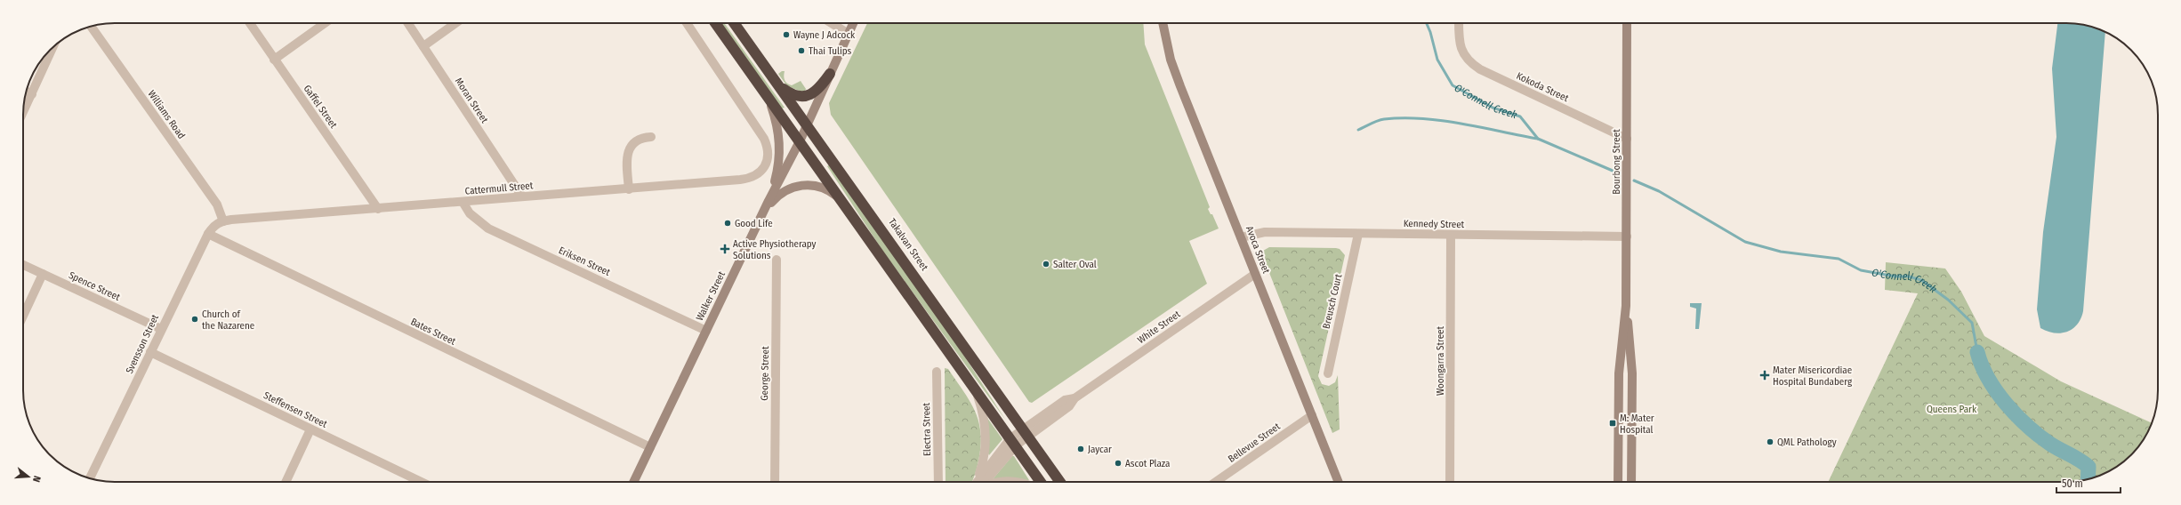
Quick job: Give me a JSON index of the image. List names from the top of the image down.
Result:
{
  "streets": {
    "highway": ["Takalvan Street"],
    "street": [
      "Kokoda Street",
      "Moran Street",
      "Gaffel Street",
      "Williams Road",
      "Bourbong Street",
      "Cattermull Street",
      "Kennedy Street",
      "Avoca Street",
      "Eriksen Street",
      "Spence Street",
      "Walker Street",
      "Breusch Court",
      "White Street",
      "Bates Street",
      "Svensson Street",
      "Woongarra Street",
      "George Street",
      "Steffensen Street",
      "Electra Street",
      "Bellevue Street"
    ]
  },
  "crossings": [
    ["Kokoda Street", "Bourbong Street"],
    ["Moran Street", "Cattermull Street"],
    ["Gaffel Street", "Cattermull Street"],
    ["Williams Road", "Cattermull Street"],
    ["Williams Road", "Svensson Street"],
    ["Bourbong Street", "Kennedy Street"],
    ["Cattermull Street", "Eriksen Street"],
    ["Cattermull Street", "Svensson Street"],
    ["Kennedy Street", "Avoca Street"],
    ["Kennedy Street", "Breusch Court"],
    ["Kennedy Street", "Woongarra Street"],
    ["Takalvan Street", "Walker Street"],
    ["Takalvan Street", "White Street"],
    ["Avoca Street", "White Street"],
    ["Avoca Street", "Bellevue Street"],
    ["Eriksen Street", "Walker Street"],
    ["Spence Street", "Svensson Street"],
    ["Walker Street", "Bates Street"],
    ["Bates Street", "Svensson Street"],
    ["Svensson Street", "Steffensen Street"]
  ],
  "water": ["O'Connell Creek"],
  "parks": ["Queens Park"],
  "places": {
    "other": [
      "Wayne J Adcock",
      "Thai Tulips",
      "Good Life",
      "Salter Oval",
      "Church of the Nazarene",
      "QML Pathology",
      "Jaycar",
      "Ascot Plaza"
    ],
    "health": ["Active Physiotherapy Solutions", "Mater Misericordiae Hospital Bundaberg"],
    "transit": ["M: Mater Hospital"]
  },
  "scale_bar": "50 m",
  "north": "right"
}
